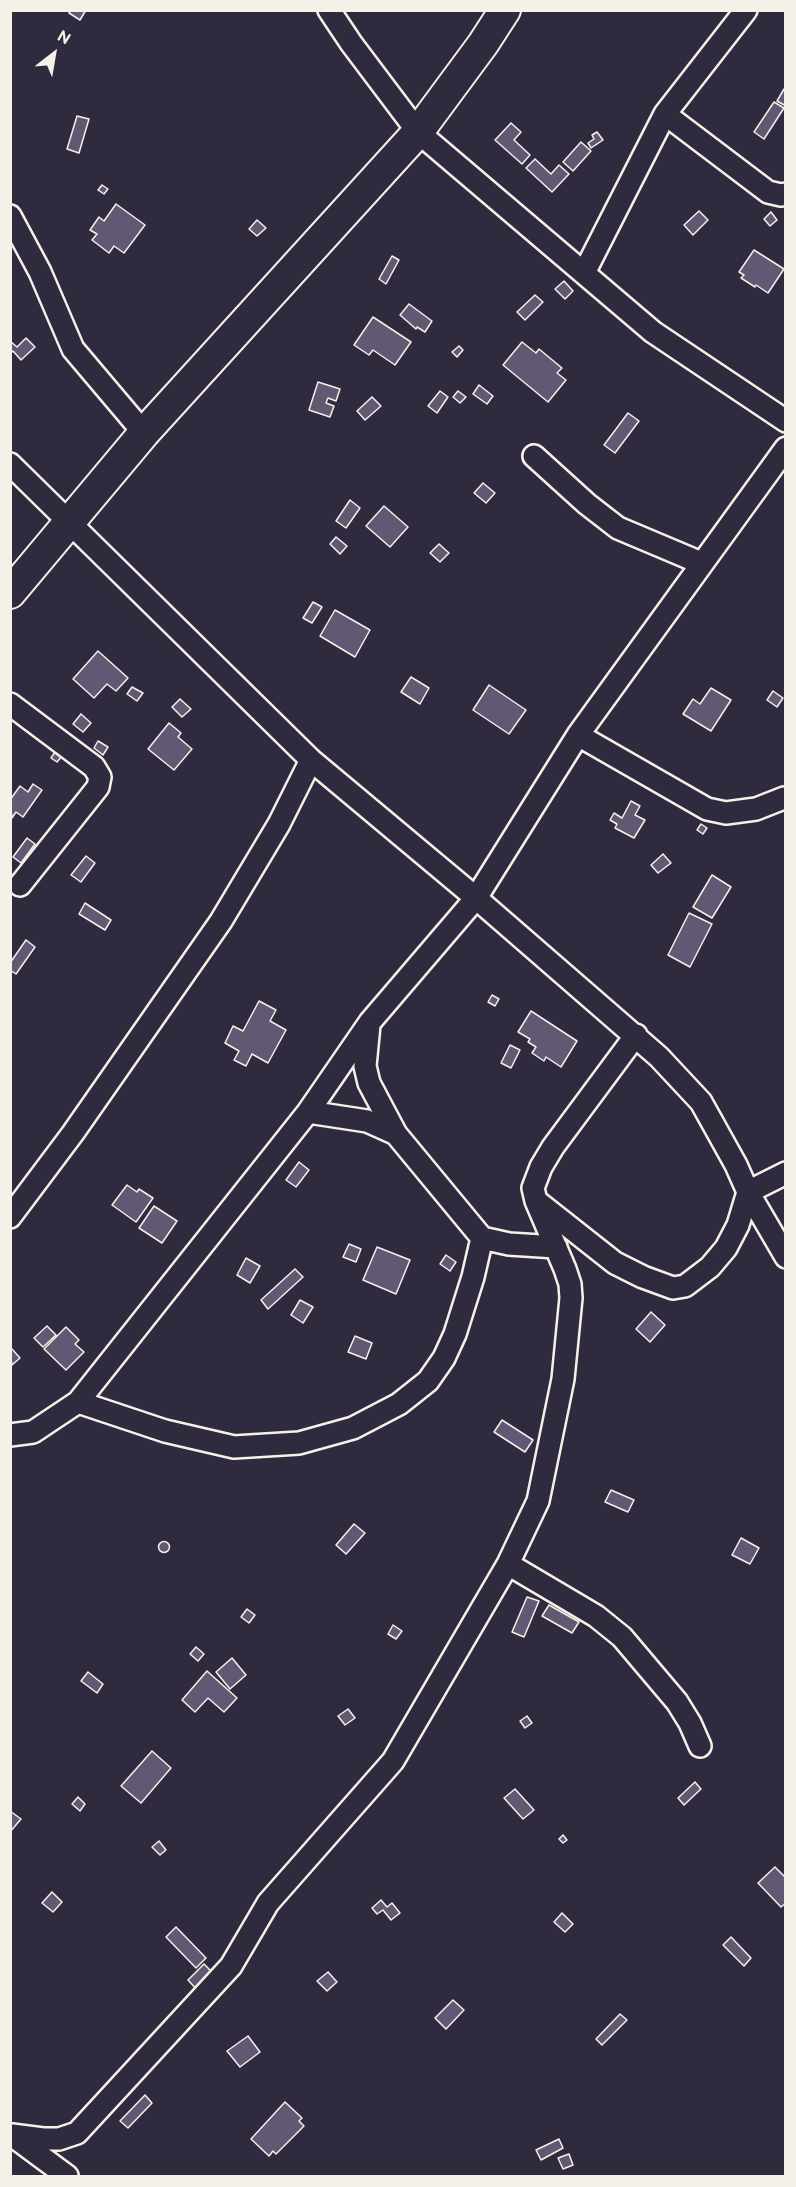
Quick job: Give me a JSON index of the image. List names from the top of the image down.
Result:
{
  "north": "top right"
}
